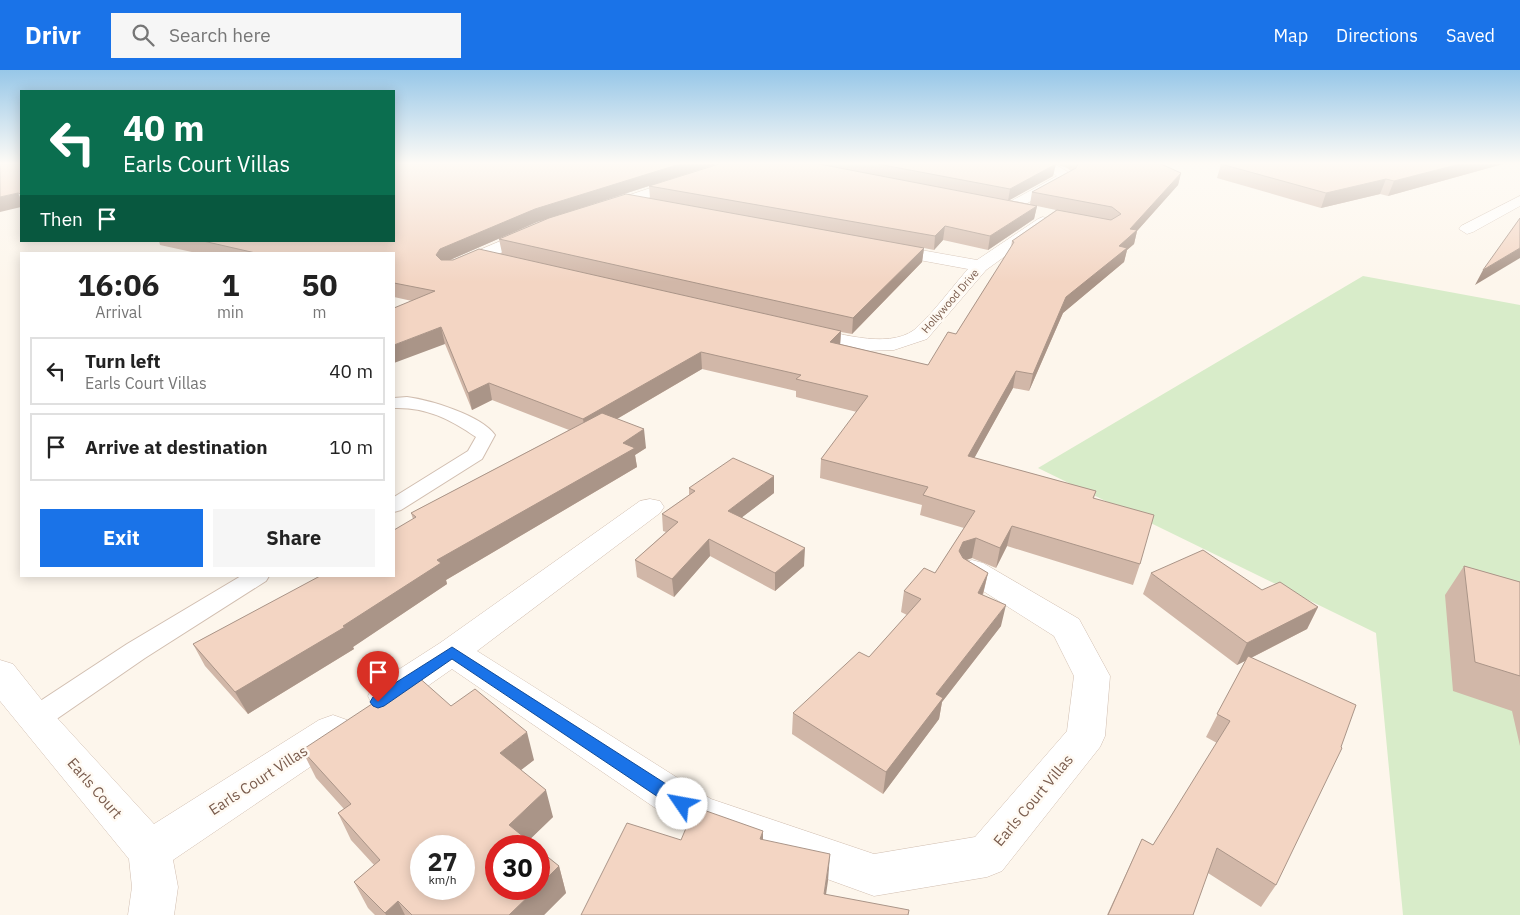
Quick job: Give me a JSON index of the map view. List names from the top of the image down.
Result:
{
  "streets": {
    "street": ["Hollywood Drive", "Earls Court Villas", "Earls Court"]
  },
  "crossings": [
    ["Earls Court Villas", "Earls Court"]
  ],
  "page": {
    "header": "Drivr",
    "search": "Search here",
    "nav": ["Map", "Directions", "Saved"],
    "turn": ["40 m", "Earls Court Villas"],
    "then": "Then",
    "eta": [
      "16:06",
      "Arrival",
      "1",
      "min",
      "50",
      "m"
    ],
    "list": [
      {
        "name": "Turn left",
        "note": "Earls Court Villas",
        "value": "40 m"
      },
      {
        "name": "Arrive at destination",
        "value": "10 m"
      }
    ],
    "buttons": ["Exit", "Share"],
    "speed": "27 km/h",
    "limit": "30"
  }
}
